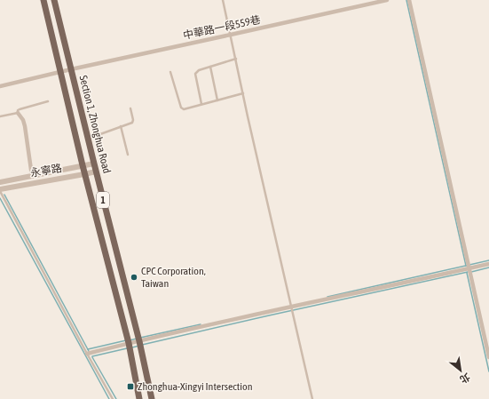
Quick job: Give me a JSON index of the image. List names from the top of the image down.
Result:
{
  "streets": {
    "main road": ["Section 1, Zhonghua Road", "1"],
    "street": ["中華路一段559巷", "永寧路"]
  },
  "crossings": [
    ["中華路一段559巷", "Section 1, Zhonghua Road"],
    ["Section 1, Zhonghua Road", "永寧路"]
  ],
  "places": {
    "other": ["CPC Corporation, Taiwan"],
    "transit": ["Zhonghua-Xingyi Intersection"]
  },
  "north": "bottom right"
}
